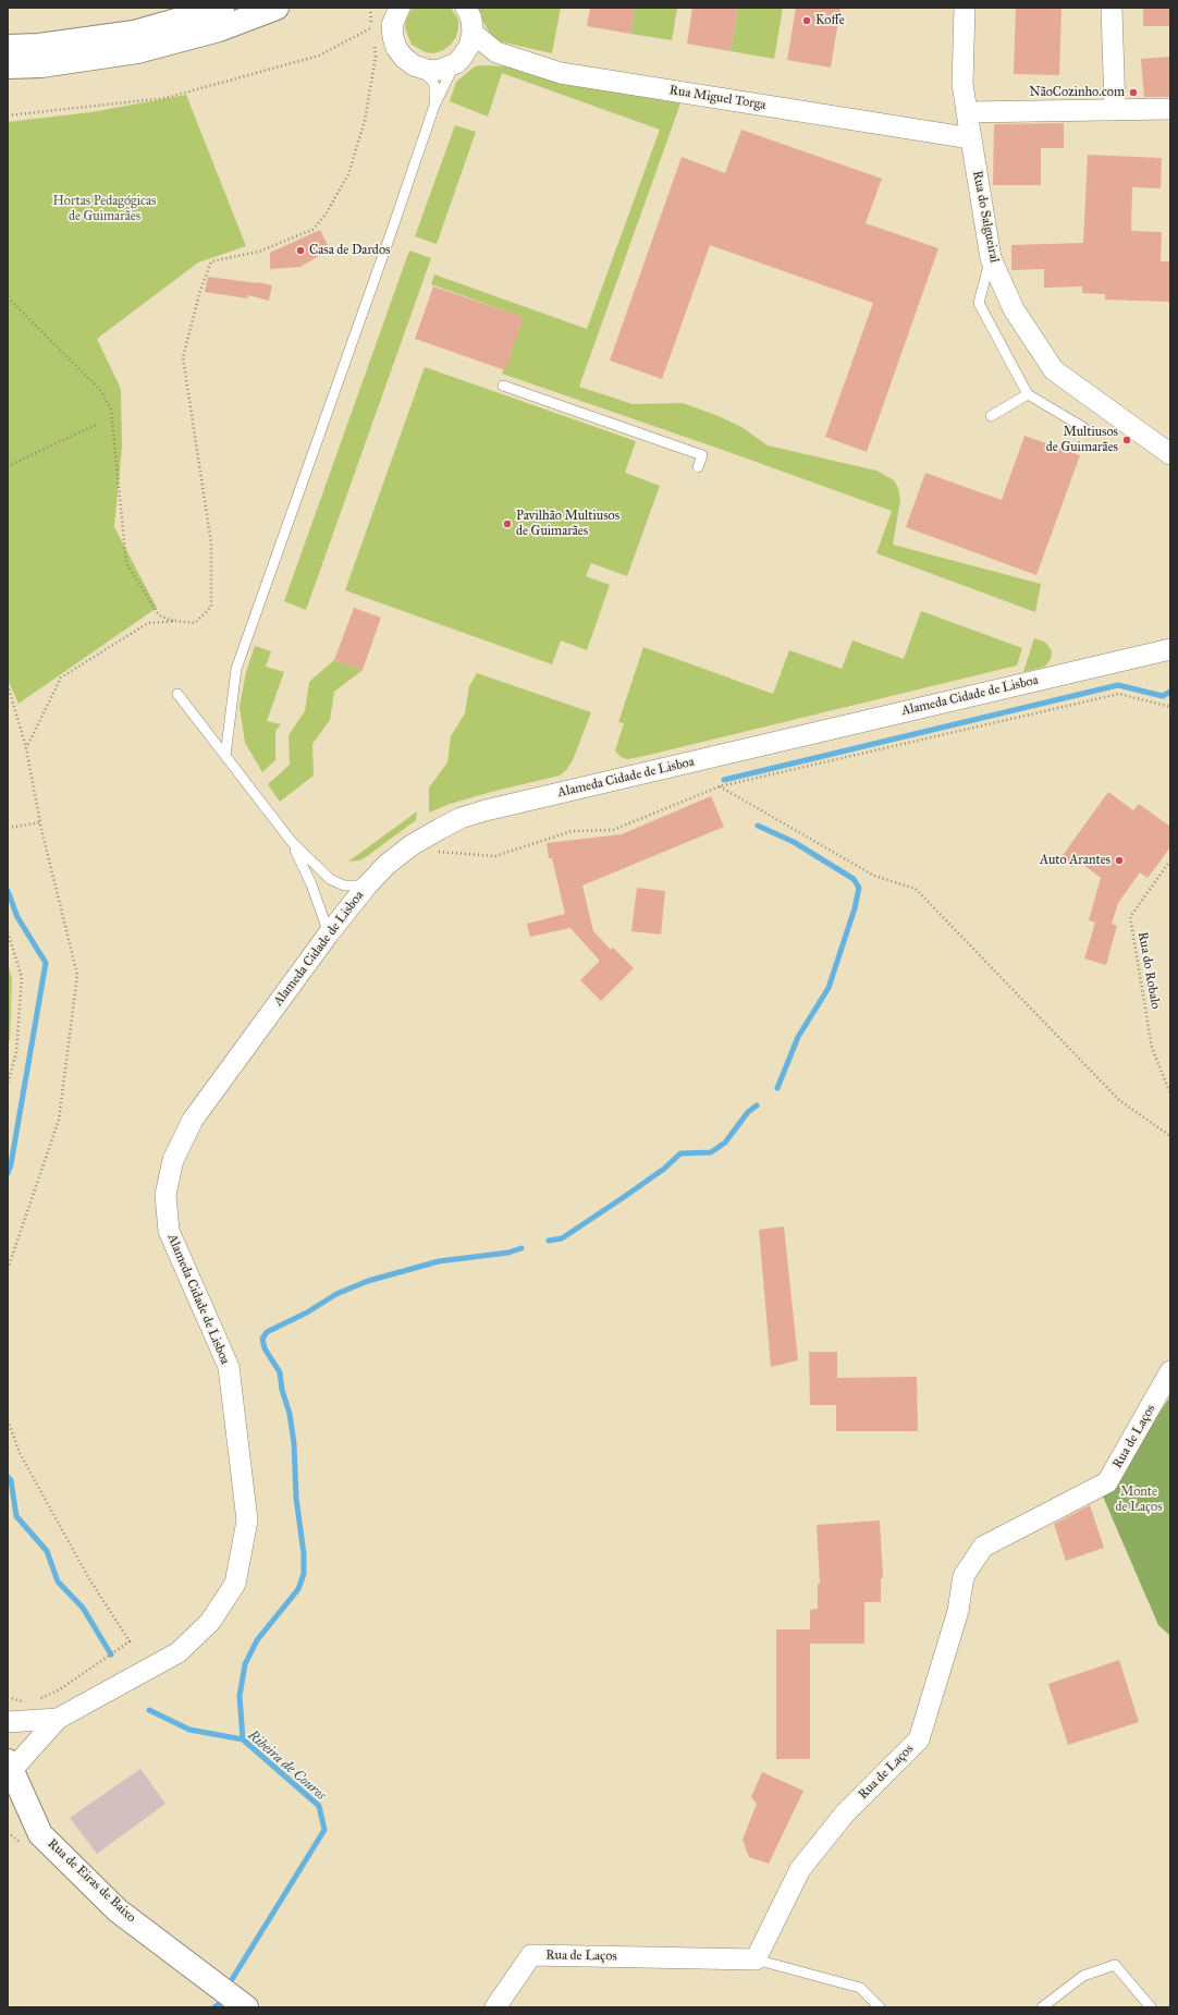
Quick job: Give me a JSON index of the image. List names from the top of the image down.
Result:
{
  "streets": {
    "main road": ["Rua de Eiras de Baixo"],
    "street": [
      "Rua Miguel Torga",
      "Rua do Salgueiral",
      "Alameda Cidade de Lisboa",
      "Rua de Laços"
    ],
    "path": ["Rua do Robalo"]
  },
  "crossings": [
    ["Rua Miguel Torga", "Rua do Salgueiral"],
    ["Alameda Cidade de Lisboa", "Rua de Eiras de Baixo"]
  ],
  "water": ["Ribeira de Couros"],
  "parks": ["Hortas Pedagógicas de Guimarães", "Monte de Laços"],
  "places": [
    "Koffe",
    "NãoCozinho.com",
    "Casa de Dardos",
    "Multiusos de Guimarães",
    "Pavilhão Multiusos de Guimarães",
    "Auto Arantes"
  ]
}
